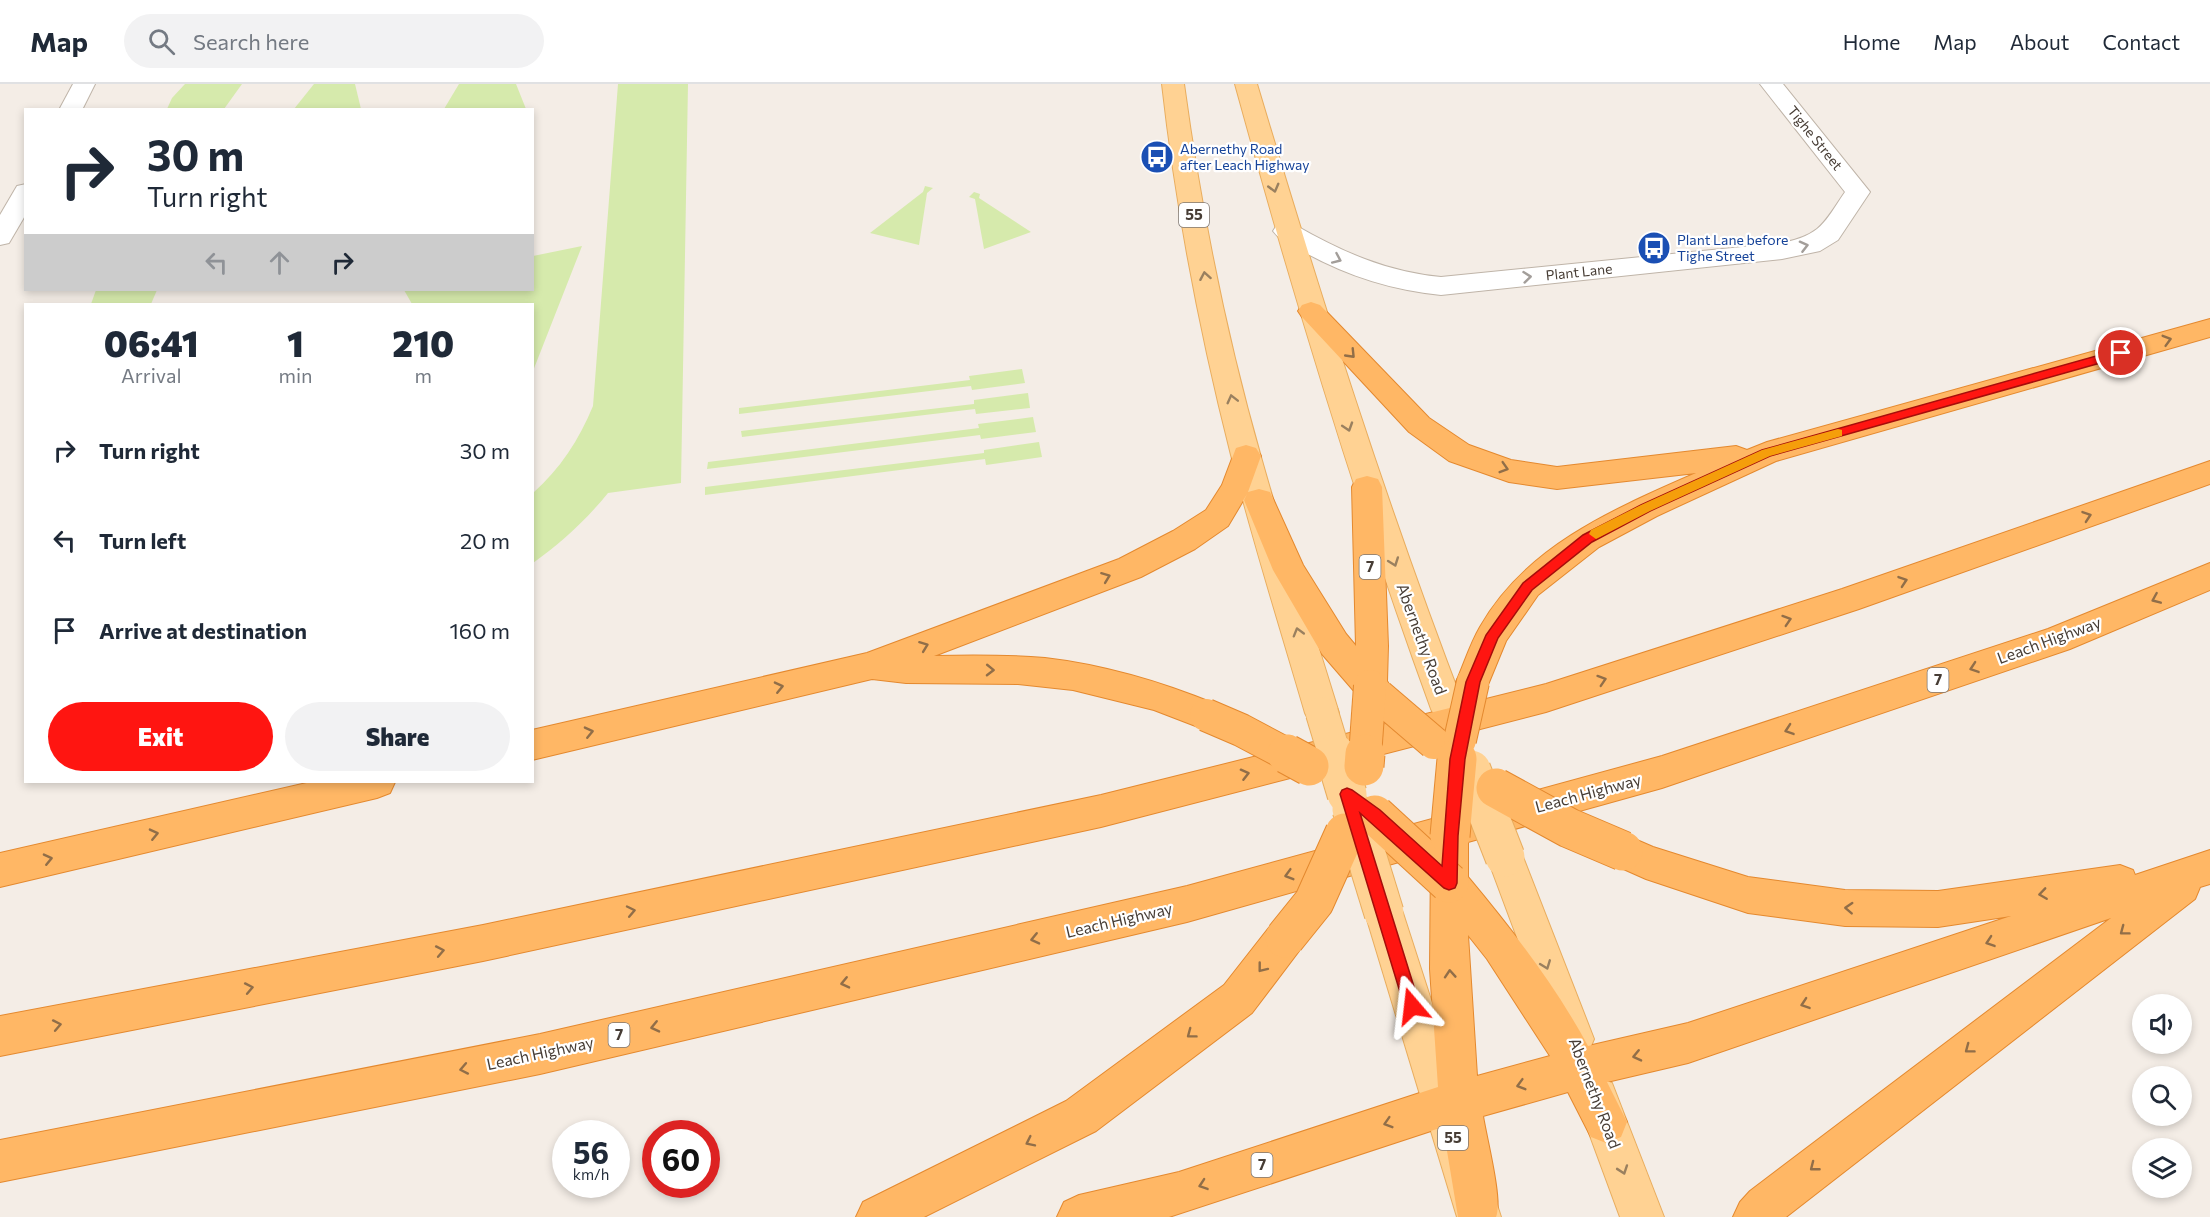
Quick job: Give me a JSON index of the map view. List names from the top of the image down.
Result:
{
  "streets": {
    "highway": ["7", "Leach Highway"],
    "main road": ["55", "Abernethy Road"],
    "street": ["Tighe Street", "Plant Lane"]
  },
  "crossings": [
    ["Tighe Street", "Plant Lane"],
    ["55", "7"],
    ["Plant Lane", "Abernethy Road"],
    ["7", "Abernethy Road"]
  ],
  "one_way": ["Plant Lane"],
  "places": {
    "bus stop": ["Abernethy Road after Leach Highway", "Plant Lane before Tighe Street"]
  },
  "page": {
    "header": "Map",
    "search": "Search here",
    "nav": [
      "Home",
      "Map",
      "About",
      "Contact"
    ],
    "turn": ["30 m", "Turn right"],
    "eta": [
      "06:41",
      "Arrival",
      "1",
      "min",
      "210",
      "m"
    ],
    "list": [
      {
        "name": "Turn right",
        "value": "30 m"
      },
      {
        "name": "Turn left",
        "value": "20 m"
      },
      {
        "name": "Arrive at destination",
        "value": "160 m"
      }
    ],
    "buttons": ["Exit", "Share"],
    "speed": "56 km/h",
    "limit": "60"
  }
}
